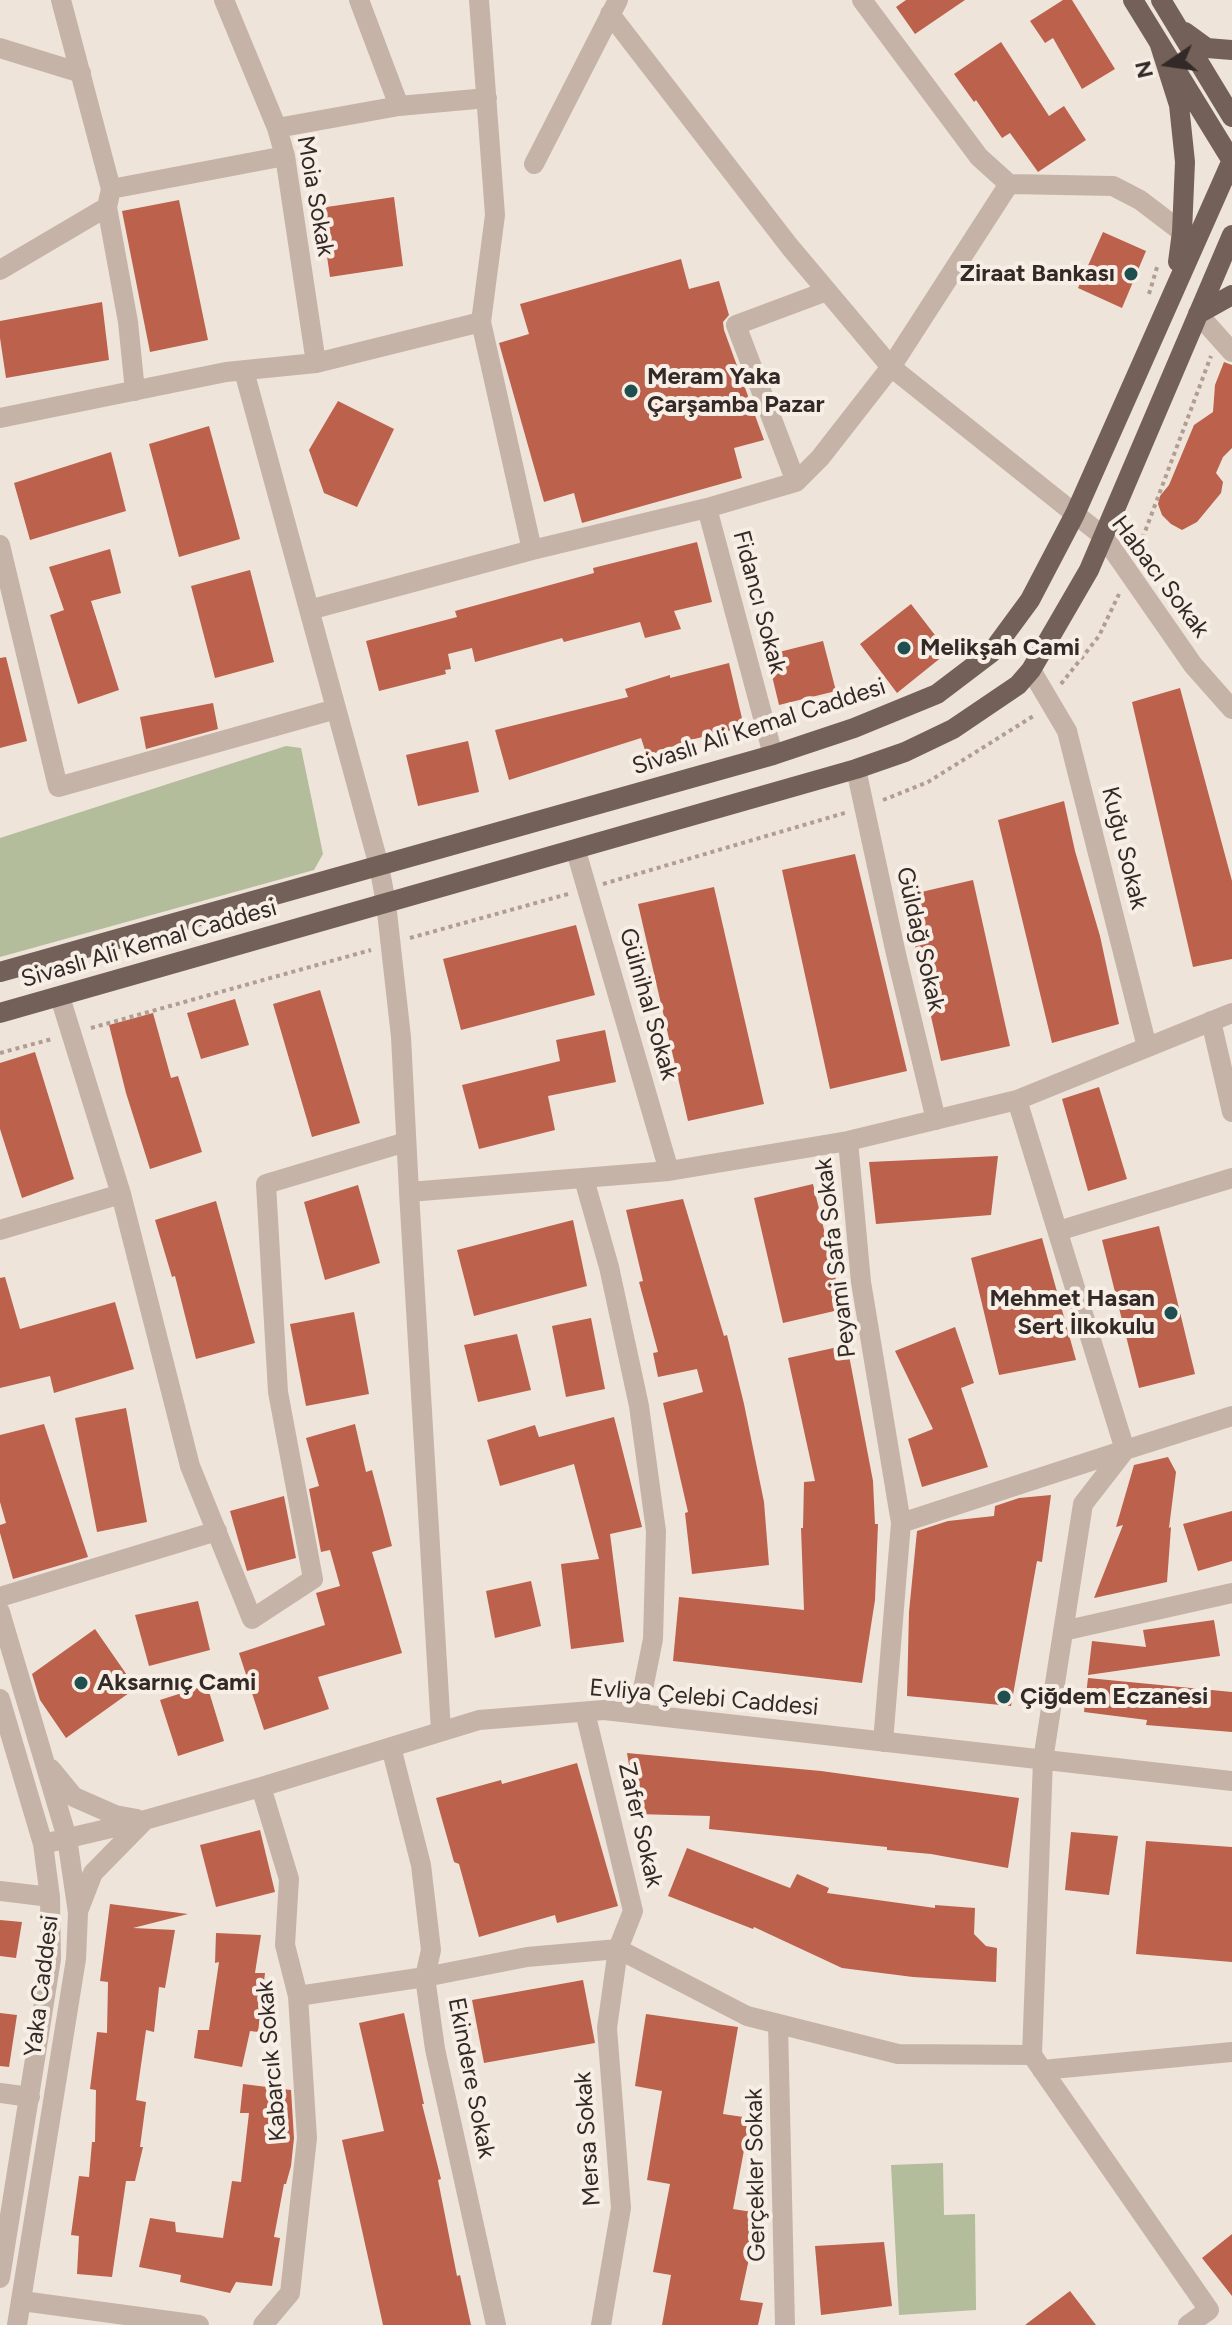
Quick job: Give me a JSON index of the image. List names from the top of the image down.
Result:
{
  "streets": {
    "main road": ["Sivaslı Ali Kemal Caddesi"],
    "street": [
      "Moia Sokak",
      "Habacı Sokak",
      "Fidancı Sokak",
      "Kuğu Sokak",
      "Güldağ Sokak",
      "Gülnihal Sokak",
      "Peyami Safa Sokak",
      "Evliya Çelebi Caddesi",
      "Zafer Sokak",
      "Yaka Caddesi",
      "Kabarcık Sokak",
      "Ekindere Sokak",
      "Mersa Sokak",
      "Gerçekler Sokak"
    ]
  },
  "crossings": [
    ["Habacı Sokak", "Sivaslı Ali Kemal Caddesi"],
    ["Fidancı Sokak", "Sivaslı Ali Kemal Caddesi"],
    ["Sivaslı Ali Kemal Caddesi", "Kuğu Sokak"],
    ["Sivaslı Ali Kemal Caddesi", "Güldağ Sokak"],
    ["Sivaslı Ali Kemal Caddesi", "Gülnihal Sokak"],
    ["Kuğu Sokak", "Peyami Safa Sokak"],
    ["Güldağ Sokak", "Peyami Safa Sokak"],
    ["Peyami Safa Sokak", "Evliya Çelebi Caddesi"],
    ["Evliya Çelebi Caddesi", "Zafer Sokak"],
    ["Evliya Çelebi Caddesi", "Yaka Caddesi"],
    ["Evliya Çelebi Caddesi", "Kabarcık Sokak"],
    ["Evliya Çelebi Caddesi", "Ekindere Sokak"],
    ["Zafer Sokak", "Mersa Sokak"]
  ],
  "places": [
    "Ziraat Bankası",
    "Meram Yaka Çarşamba Pazar",
    "Melikşah Cami",
    "Mehmet Hasan Sert İlkokulu",
    "Aksarnıç Cami",
    "Çiğdem Eczanesi"
  ],
  "north": "left"
}
